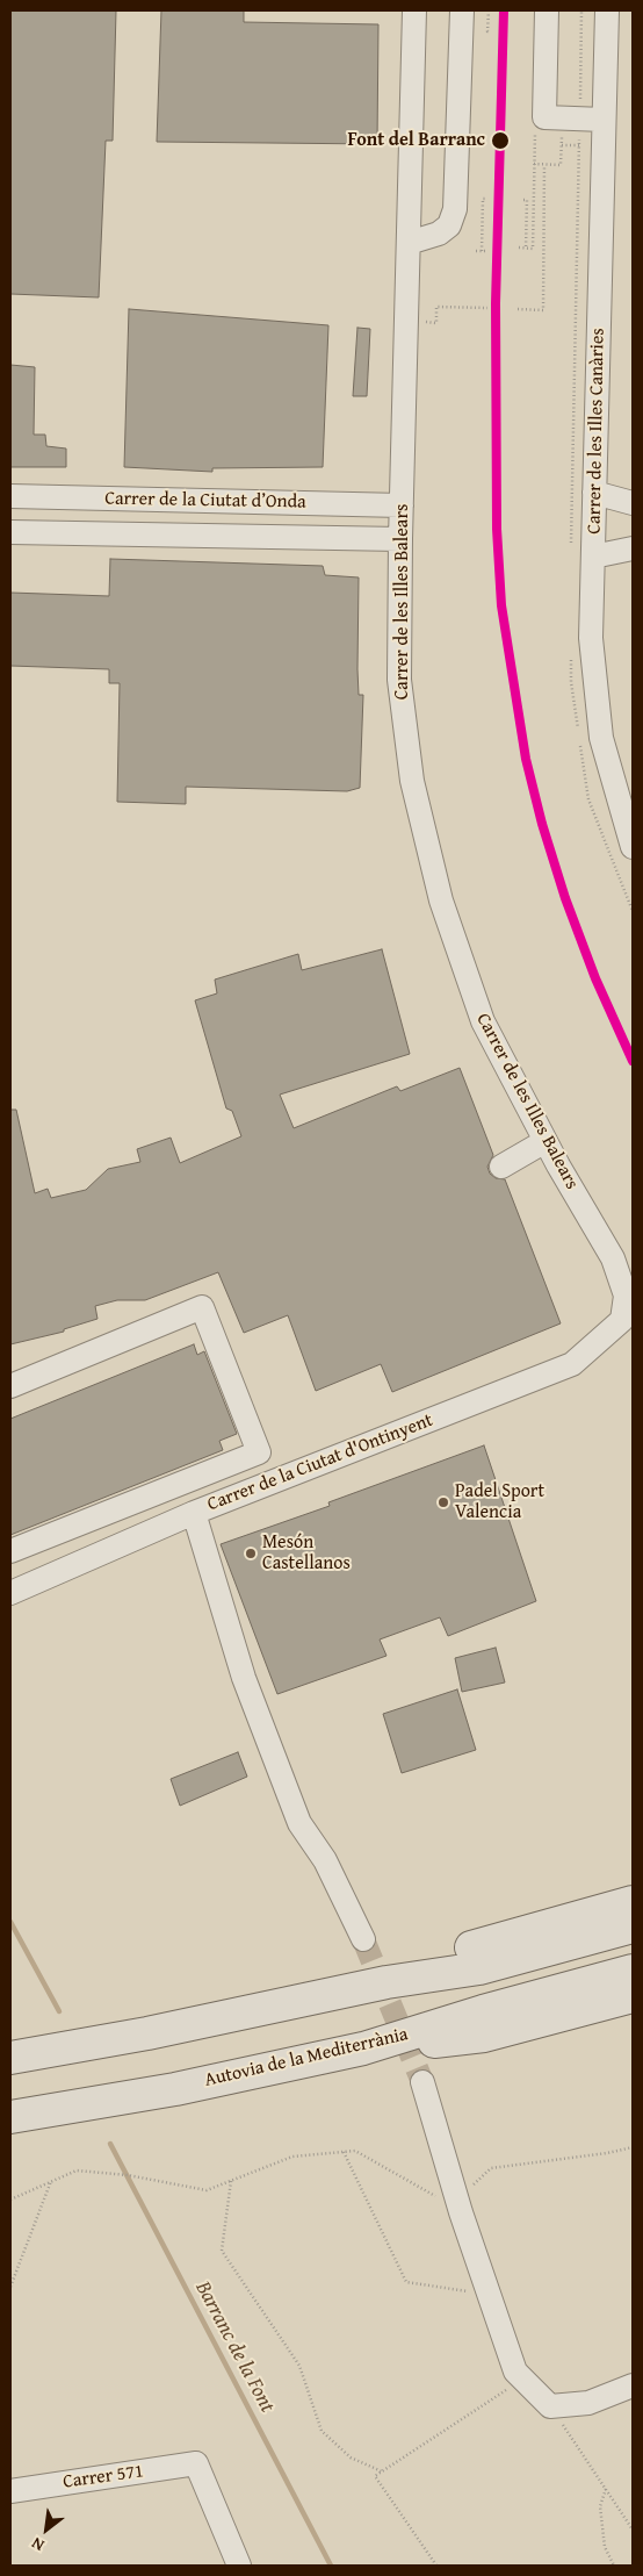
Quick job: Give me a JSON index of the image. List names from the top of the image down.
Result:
{
  "streets": {
    "highway": ["Autovia de la Mediterrània"],
    "street": [
      "Carrer de les Illes Canàries",
      "Carrer de la Ciutat d’Onda",
      "Carrer de les Illes Balears",
      "Carrer de la Ciutat d'Ontinyent",
      "Carrer 571"
    ]
  },
  "crossings": [
    ["Carrer de la Ciutat d’Onda", "Carrer de les Illes Balears"],
    ["Carrer de les Illes Balears", "Carrer de la Ciutat d'Ontinyent"]
  ],
  "water": ["Barranc de la Font"],
  "places": ["Font del Barranc", "Padel Sport Valencia", "Mesón Castellanos"],
  "north": "bottom left"
}
